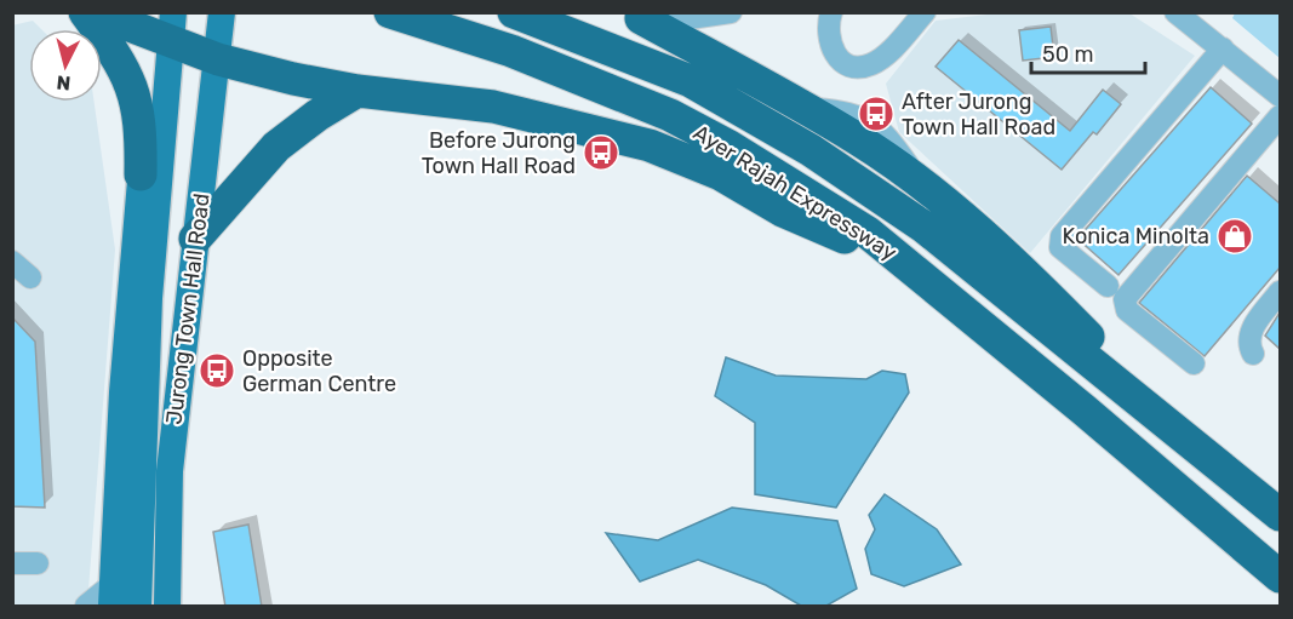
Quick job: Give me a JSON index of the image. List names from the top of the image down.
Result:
{
  "streets": {
    "highway": ["Ayer Rajah Expressway"],
    "main road": ["Jurong Town Hall Road"]
  },
  "places": {
    "bus stop": ["After Jurong Town Hall Road", "Before Jurong Town Hall Road", "Opposite German Centre"],
    "shop": ["Konica Minolta"]
  },
  "scale_bar": "50 m",
  "north": "bottom"
}
